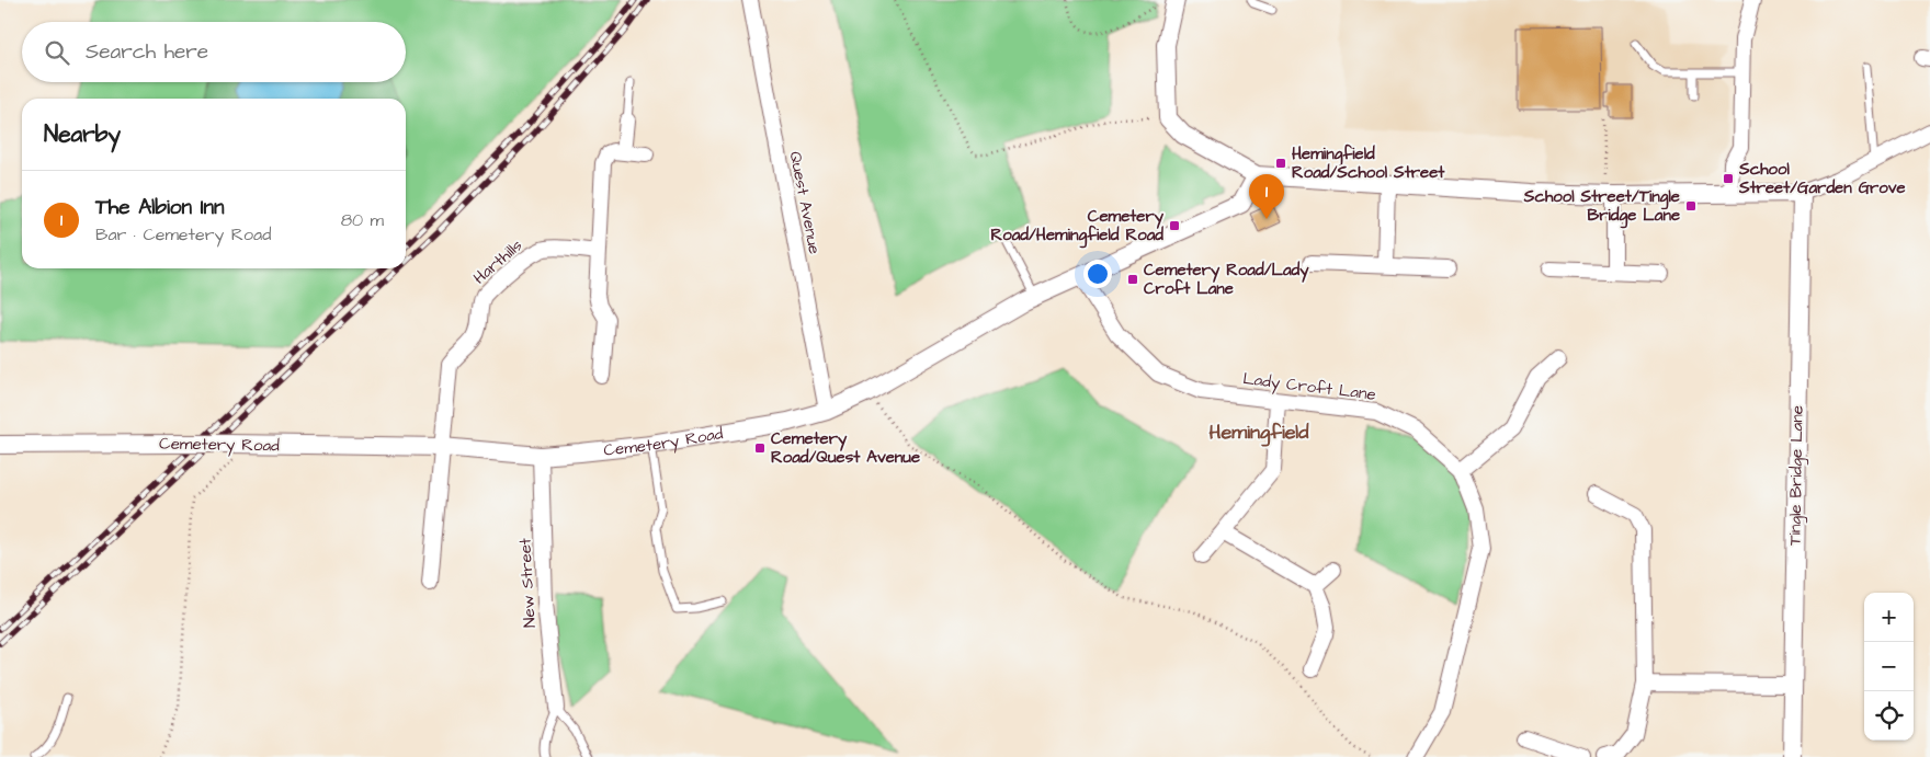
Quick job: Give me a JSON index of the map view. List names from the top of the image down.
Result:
{
  "streets": {
    "street": [
      "Quest Avenue",
      "Harthills",
      "Lady Croft Lane",
      "Cemetery Road",
      "Tingle Bridge Lane",
      "New Street"
    ]
  },
  "crossings": [
    ["Quest Avenue", "Cemetery Road"],
    ["Harthills", "Cemetery Road"],
    ["Lady Croft Lane", "Cemetery Road"],
    ["Cemetery Road", "New Street"]
  ],
  "districts": ["Hemingfield"],
  "places": {
    "transit": [
      "Hemingfield Road/School Street",
      "School Street/Garden Grove",
      "School Street/Tingle Bridge Lane",
      "Cemetery Road/Hemingfield Road",
      "Cemetery Road/Lady Croft Lane",
      "Cemetery Road/Quest Avenue"
    ]
  },
  "page": {
    "search": "Search here",
    "heading": "Nearby",
    "list": [
      {
        "mark": "1",
        "name": "The Albion Inn",
        "note": "Bar · Cemetery Road",
        "value": "80 m"
      }
    ],
    "pins": "1",
    "map_buttons": ["+", "−"]
  }
}
